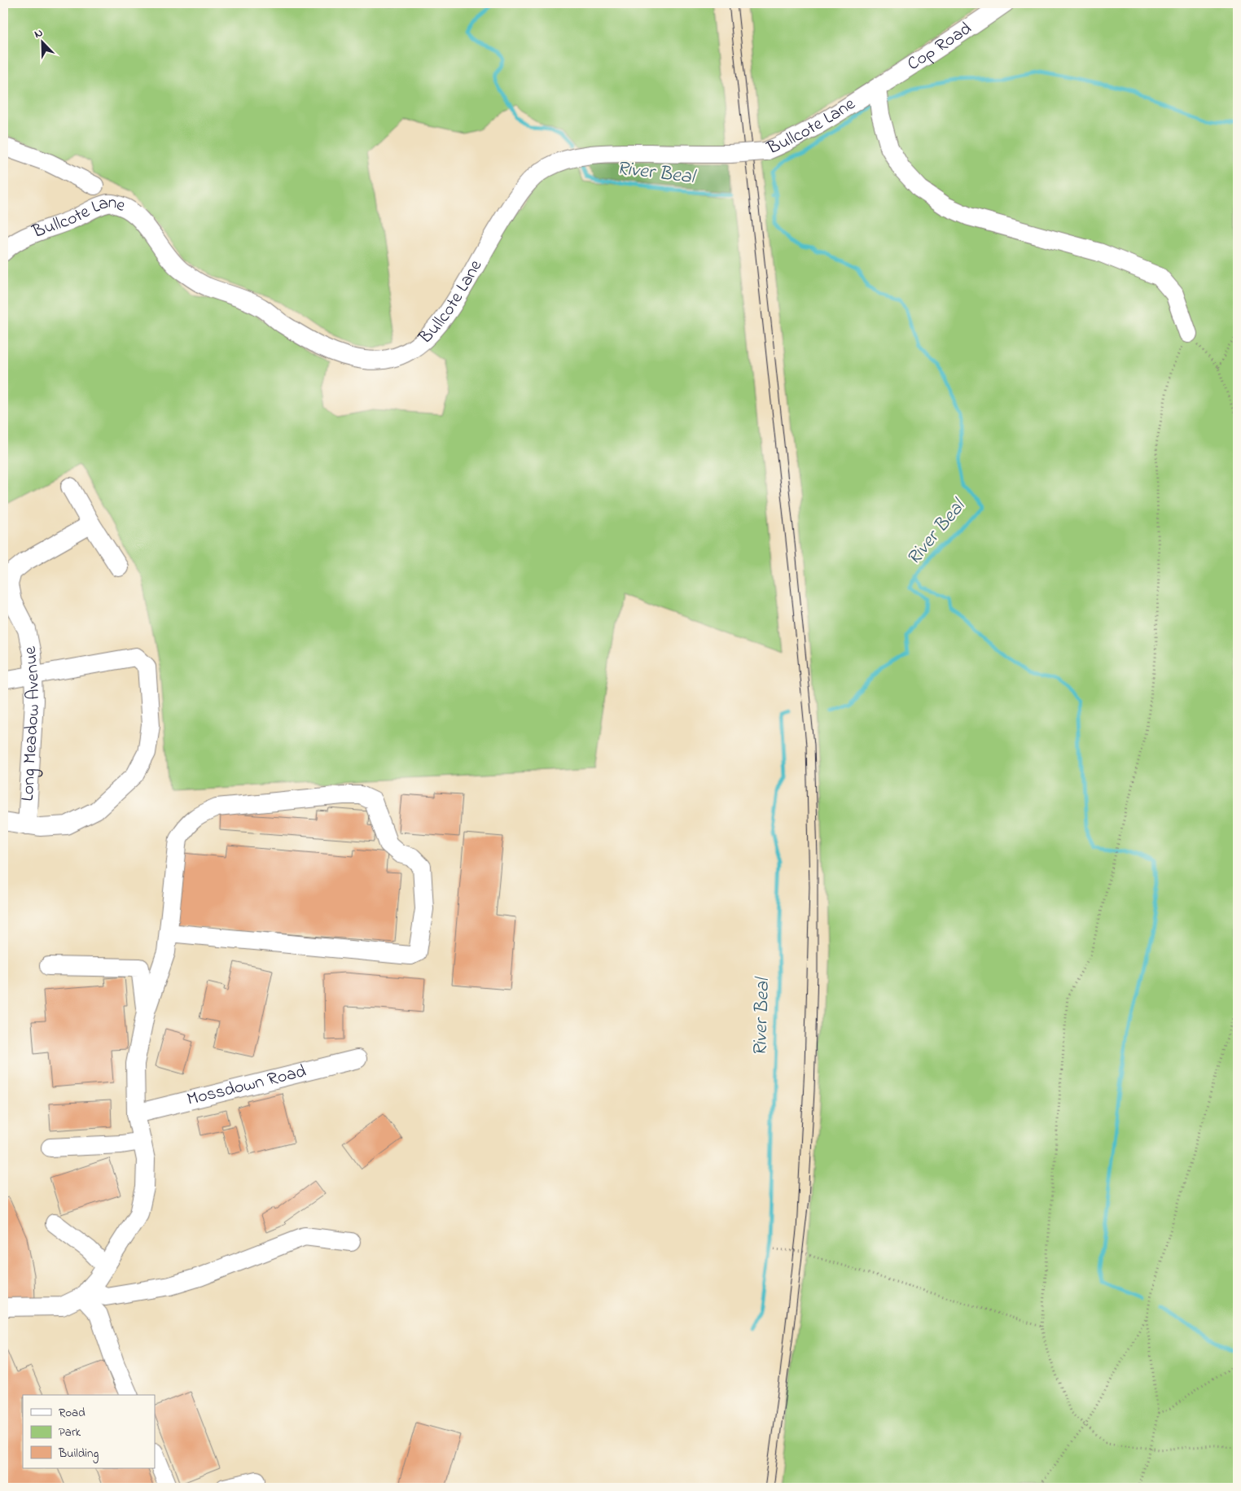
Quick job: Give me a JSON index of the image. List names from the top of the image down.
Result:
{
  "streets": {
    "street": [
      "Cop Road",
      "Bullcote Lane",
      "Long Meadow Avenue",
      "Mossdown Road"
    ]
  },
  "crossings": [
    ["Cop Road", "Bullcote Lane"]
  ],
  "water": ["River Beal"],
  "legend": ["Road", "Park", "Building"],
  "north": "top left"
}
